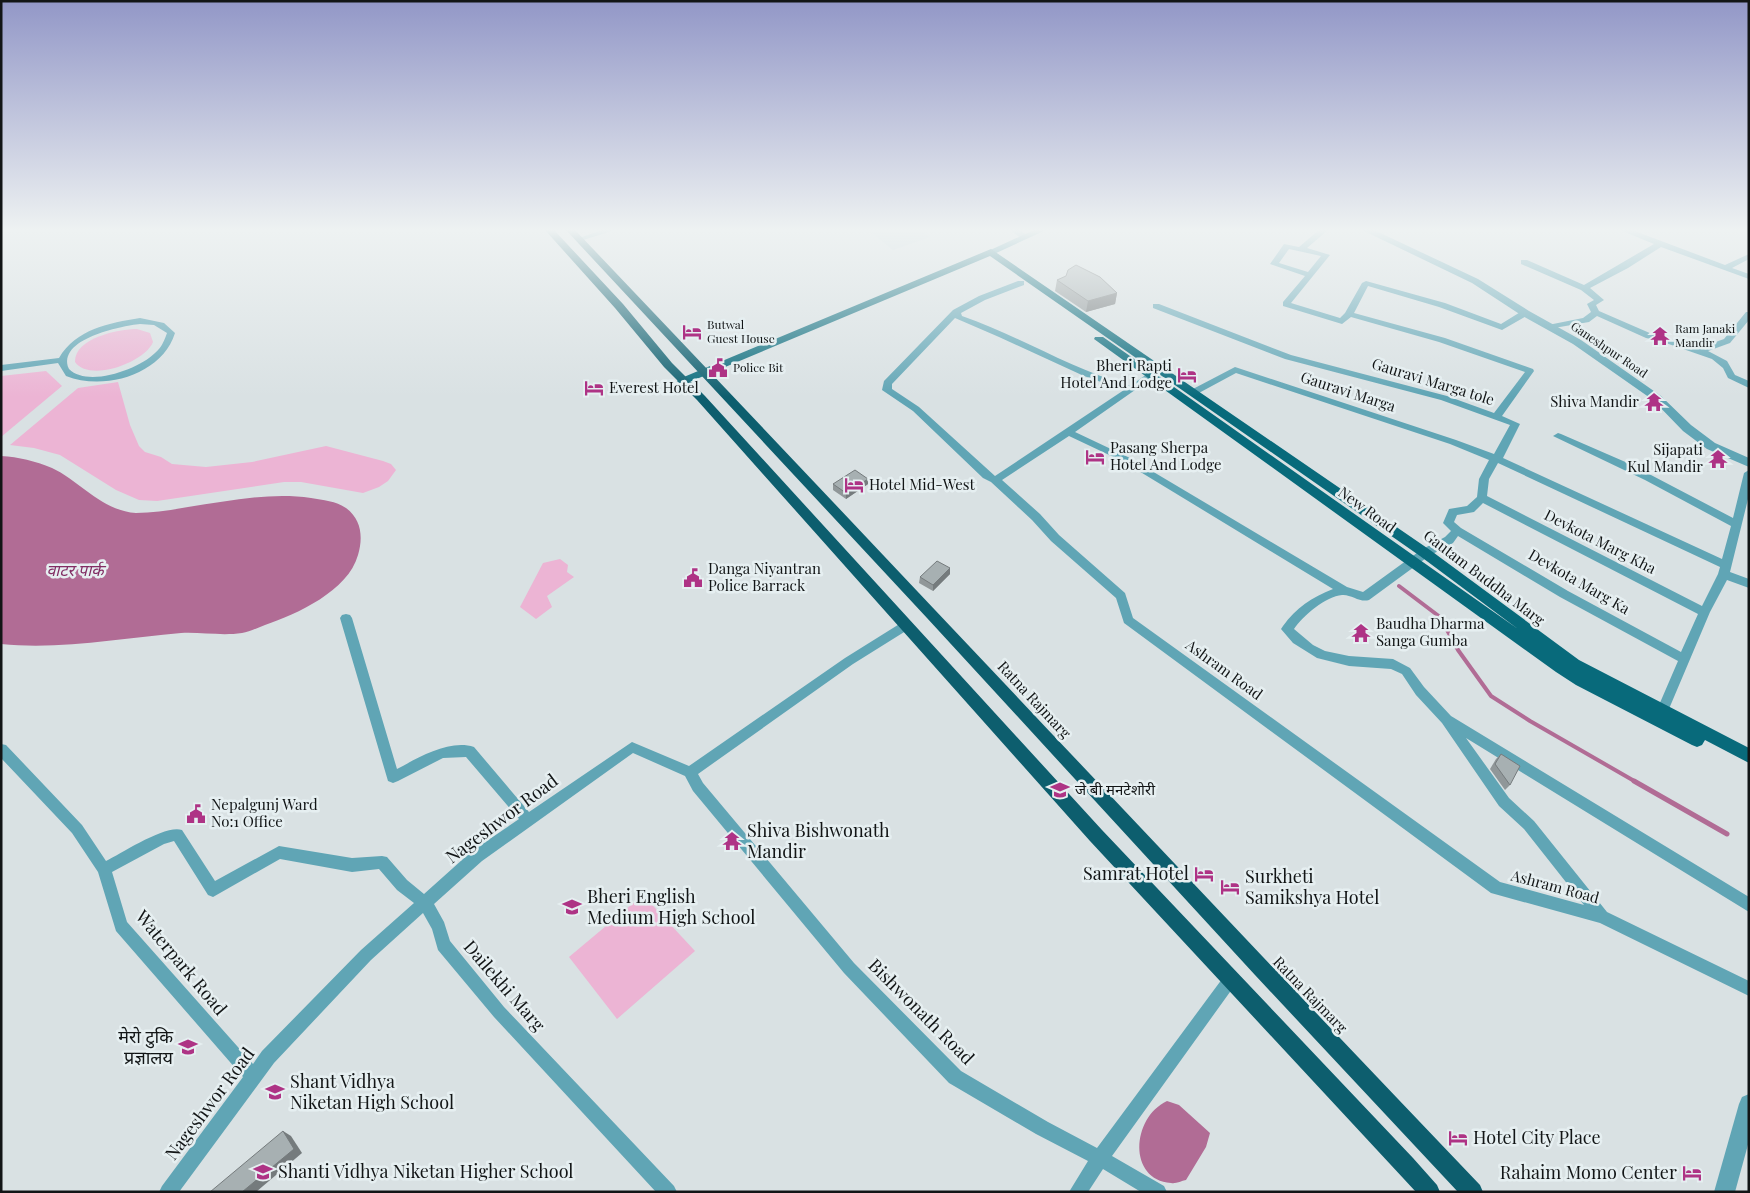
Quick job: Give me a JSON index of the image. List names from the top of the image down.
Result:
{
  "streets": {
    "highway": ["Ratna Rajmarg"],
    "main road": ["New Road", "Gautam Buddha Marg"],
    "street": [
      "Ganeshpur Road",
      "Gauravi Marga tole",
      "Gauravi Marga",
      "Devkota Marg Kha",
      "Devkota Marg Ka",
      "Ashram Road",
      "Nageshwor Road",
      "Waterpark Road",
      "Dailekhi Marg",
      "Bishwonath Road"
    ]
  },
  "crossings": [
    ["Gauravi Marga tole", "Gauravi Marga"],
    ["Gauravi Marga tole", "Devkota Marg Kha"],
    ["Gauravi Marga", "Gautam Buddha Marg"],
    ["New Road", "Gautam Buddha Marg"],
    ["Nageshwor Road", "Waterpark Road"],
    ["Nageshwor Road", "Dailekhi Marg"],
    ["Nageshwor Road", "Bishwonath Road"],
    ["Waterpark Road", "Dailekhi Marg"]
  ],
  "water": ["वाटर पार्क"],
  "places": {
    "hotel": [
      "Butwal Guest House",
      "Bheri Rapti Hotel And Lodge",
      "Everest Hotel",
      "Pasang Sherpa Hotel And Lodge",
      "Hotel Mid-West",
      "Samrat Hotel",
      "Surkheti Samikshya Hotel",
      "Hotel City Place",
      "Rahaim Momo Center"
    ],
    "temple": [
      "Ram Janaki Mandir",
      "Shiva Mandir",
      "Sijapati Kul Mandir",
      "Baudha Dharma Sanga Gumba",
      "Shiva Bishwonath Mandir"
    ],
    "public building": ["Police Bit", "Danga Niyantran Police Barrack", "Nepalgunj Ward No:1 Office"],
    "school or university": [
      "जे बी मनटेशोरी",
      "Bheri English Medium High School",
      "मेराे टुकि प्रज्ञालय",
      "Shant Vidhya Niketan High School",
      "Shanti Vidhya Niketan Higher School"
    ]
  }
}
